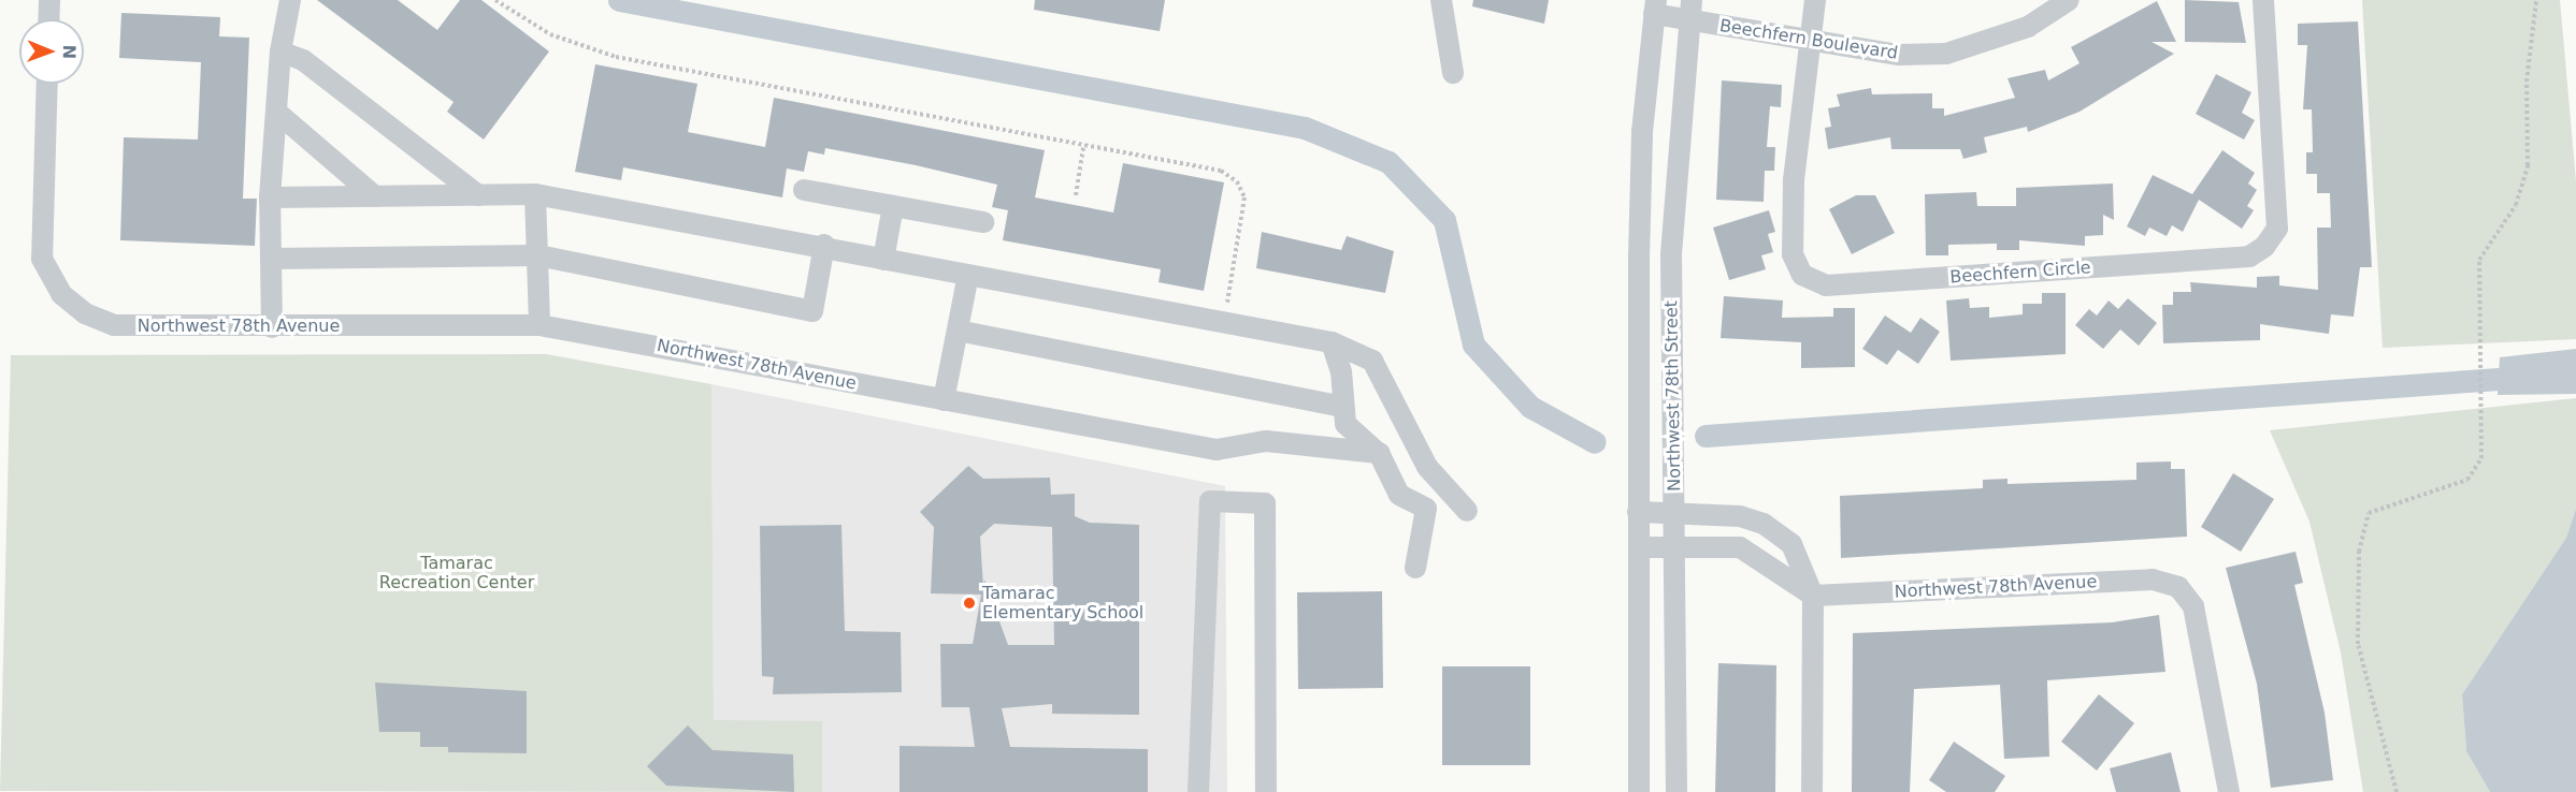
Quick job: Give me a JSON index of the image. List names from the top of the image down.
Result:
{
  "streets": {
    "street": [
      "Beechfern Boulevard",
      "Beechfern Circle",
      "Northwest 78th Avenue",
      "Northwest 78th Street"
    ]
  },
  "crossings": [
    ["Beechfern Boulevard", "Beechfern Circle"],
    ["Beechfern Boulevard", "Northwest 78th Street"]
  ],
  "parks": ["Tamarac Recreation Center"],
  "places": ["Tamarac Elementary School"],
  "north": "right"
}
